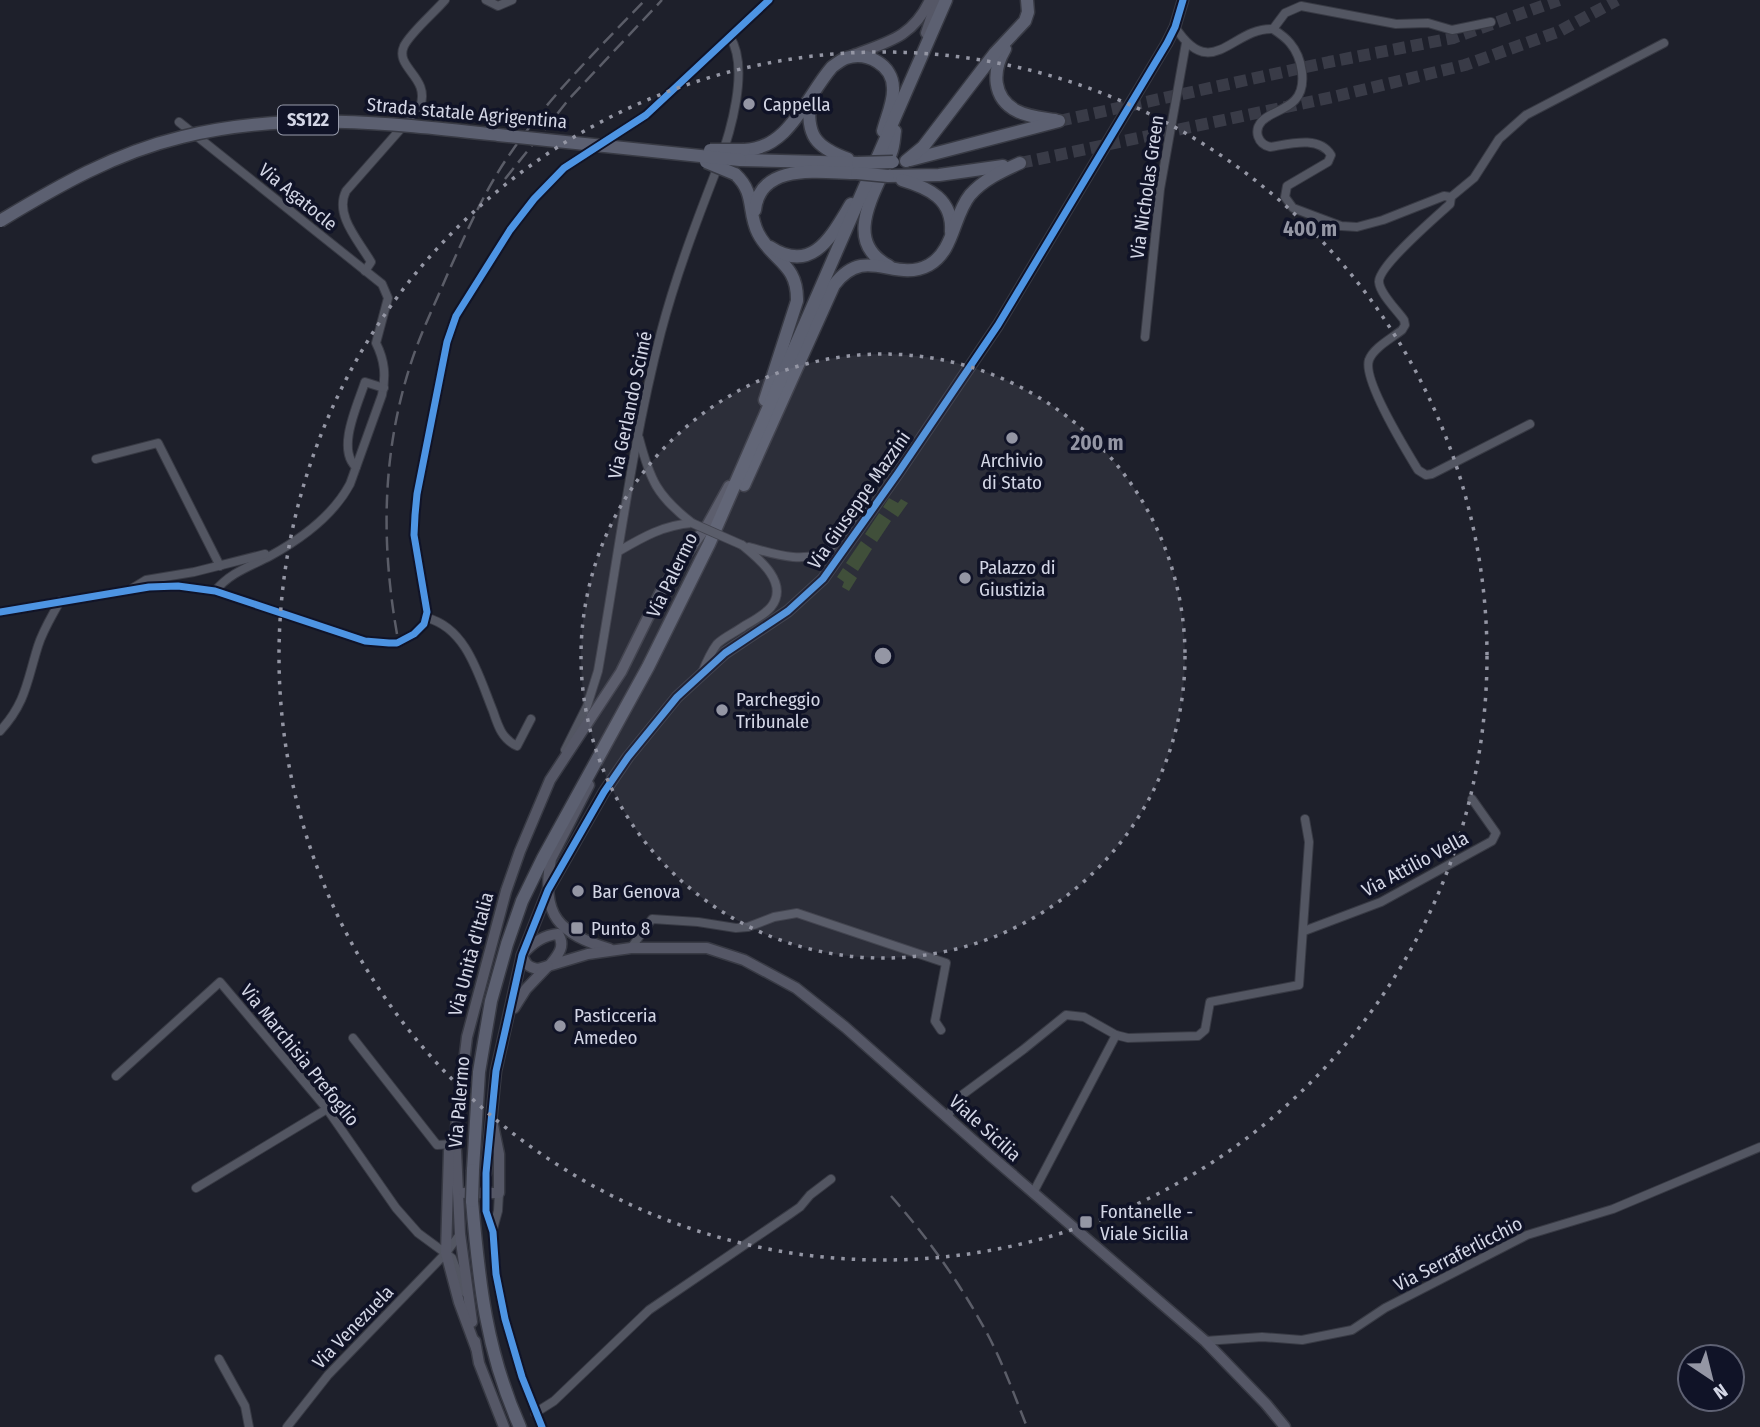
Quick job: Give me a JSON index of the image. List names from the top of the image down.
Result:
{
  "streets": {
    "main road": ["Strada statale Agrigentina", "SS122", "Via Palermo"],
    "street": [
      "Via Nicholas Green",
      "Via Agatocle",
      "Via Gerlando Scimé",
      "Via Giuseppe Mazzini",
      "Via Attilio Vella",
      "Via Unità d'Italia",
      "Via Marchisia Prefoglio",
      "Viale Sicilia",
      "Via Serraferlicchio",
      "Via Venezuela"
    ]
  },
  "crossings": [
    ["Via Gerlando Scimé", "Via Unità d'Italia"],
    ["Via Giuseppe Mazzini", "Via Palermo"],
    ["Via Giuseppe Mazzini", "Viale Sicilia"],
    ["Via Palermo", "Via Unità d'Italia"],
    ["Via Unità d'Italia", "Via Marchisia Prefoglio"],
    ["Via Unità d'Italia", "Via Venezuela"],
    ["Via Marchisia Prefoglio", "Via Venezuela"],
    ["Viale Sicilia", "Via Serraferlicchio"]
  ],
  "places": {
    "other": [
      "Cappella",
      "Archivio di Stato",
      "Palazzo di Giustizia",
      "Parcheggio Tribunale",
      "Bar Genova",
      "Pasticceria Amedeo"
    ],
    "transit": ["Punto 8", "Fontanelle - Viale Sicilia"]
  },
  "north": "bottom right",
  "rings": ["400 m", "200 m"]
}
